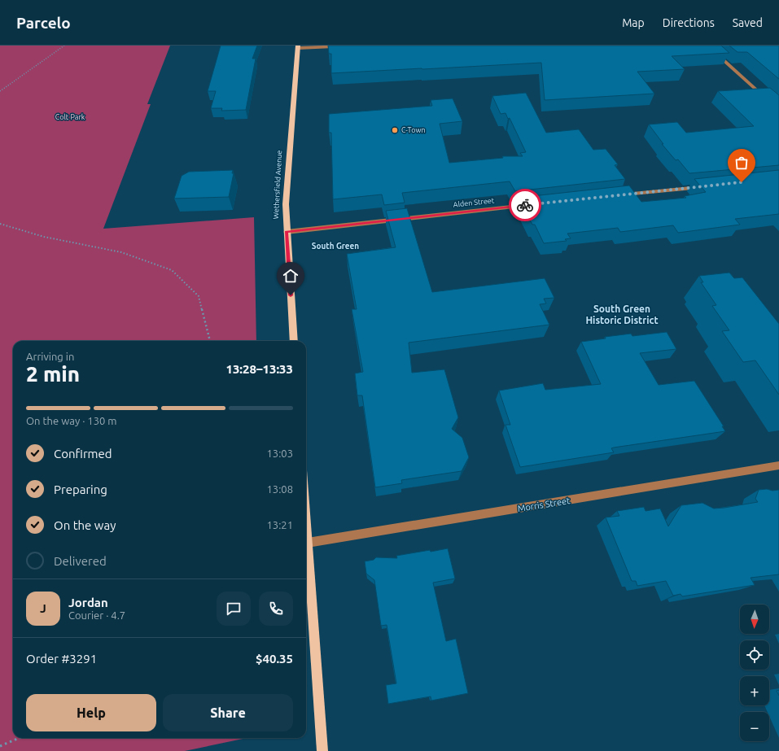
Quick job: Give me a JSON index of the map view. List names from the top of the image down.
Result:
{
  "streets": {
    "main road": ["Wethersfield Avenue"],
    "street": ["Alden Street", "Morris Street"]
  },
  "crossings": [
    ["Wethersfield Avenue", "Alden Street"]
  ],
  "districts": ["South Green", "South Green Historic District"],
  "parks": ["Colt Park"],
  "places": ["C-Town"],
  "north": "bottom",
  "page": {
    "header": "Parcelo",
    "nav": ["Map", "Directions", "Saved"],
    "heading": ["2 min", "Arriving in", "13:28–13:33"],
    "panel": [
      "Jordan",
      "Courier · 4.7",
      "Order #3291",
      "$40.35"
    ],
    "bar": "On the way · 130 m",
    "list": [
      ["Confirmed", "13:03"],
      ["Preparing", "13:08"],
      ["On the way", "13:21"],
      "Delivered"
    ],
    "round": "J",
    "map_buttons": ["+", "−"],
    "buttons": ["Help", "Share"]
  }
}
